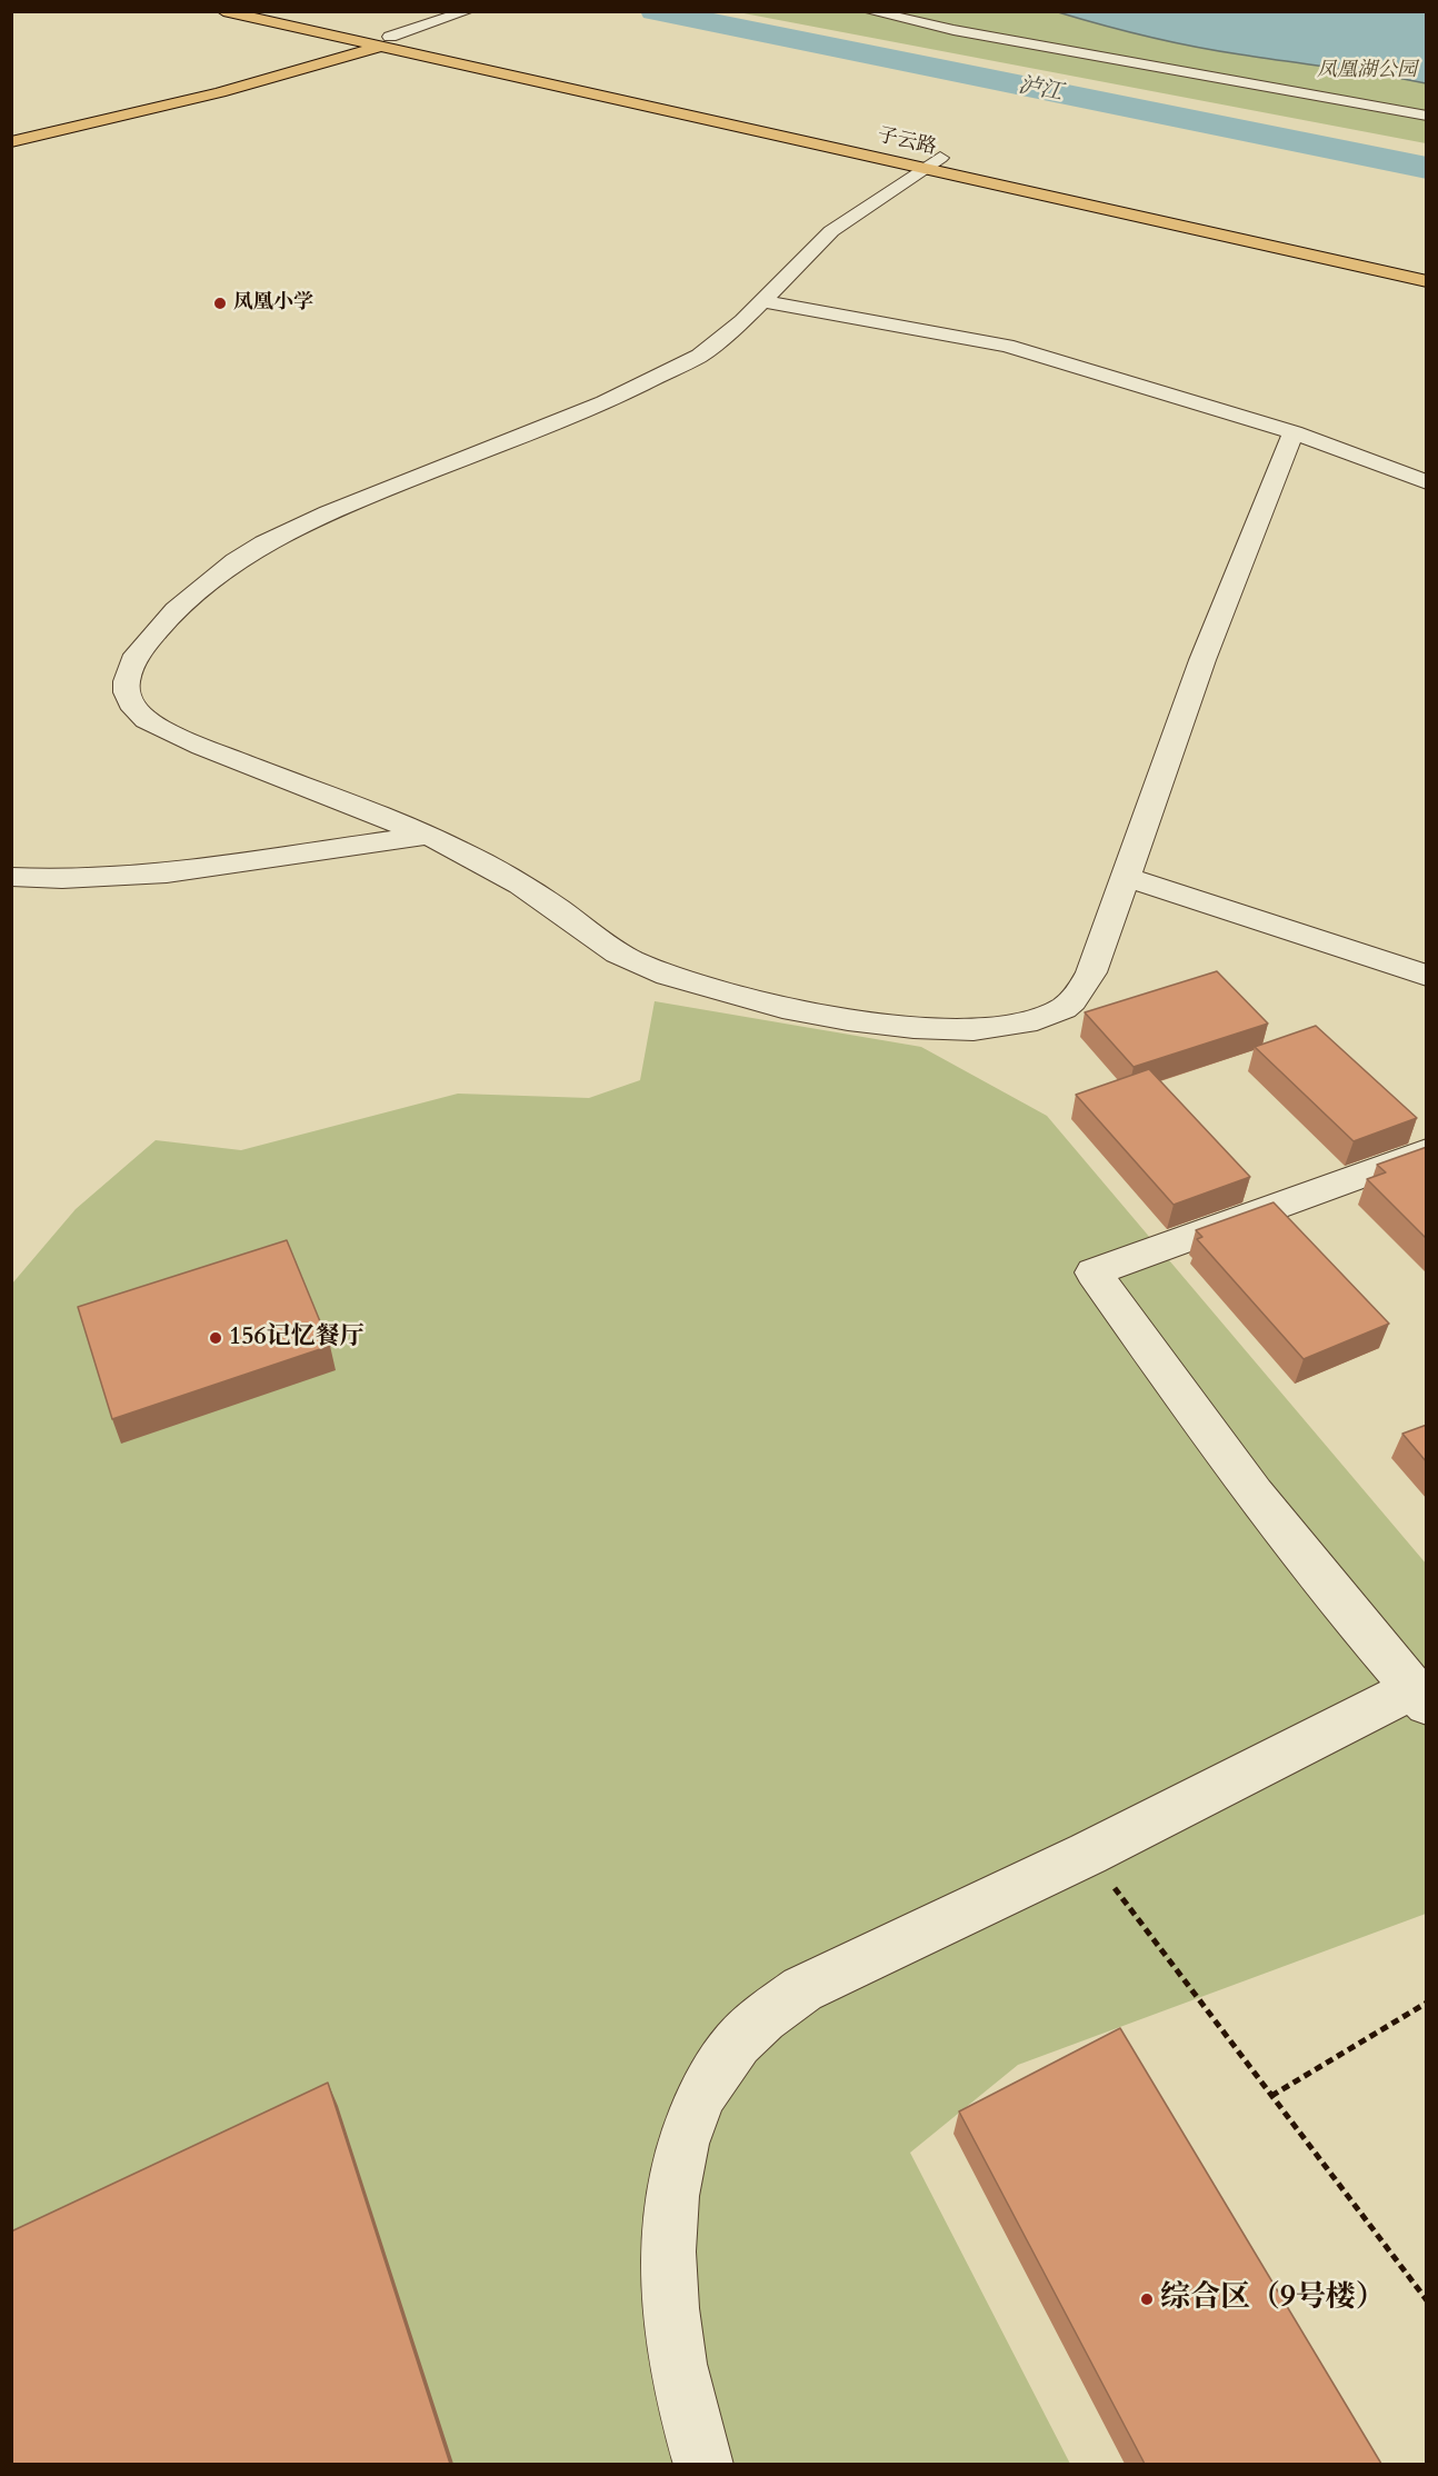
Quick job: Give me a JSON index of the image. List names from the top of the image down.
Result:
{
  "streets": {
    "main road": ["子云路"]
  },
  "water": ["泸江"],
  "parks": ["凤凰湖公园"],
  "places": ["凤凰小学", "156记忆餐厅", "综合区（9号楼）"]
}
